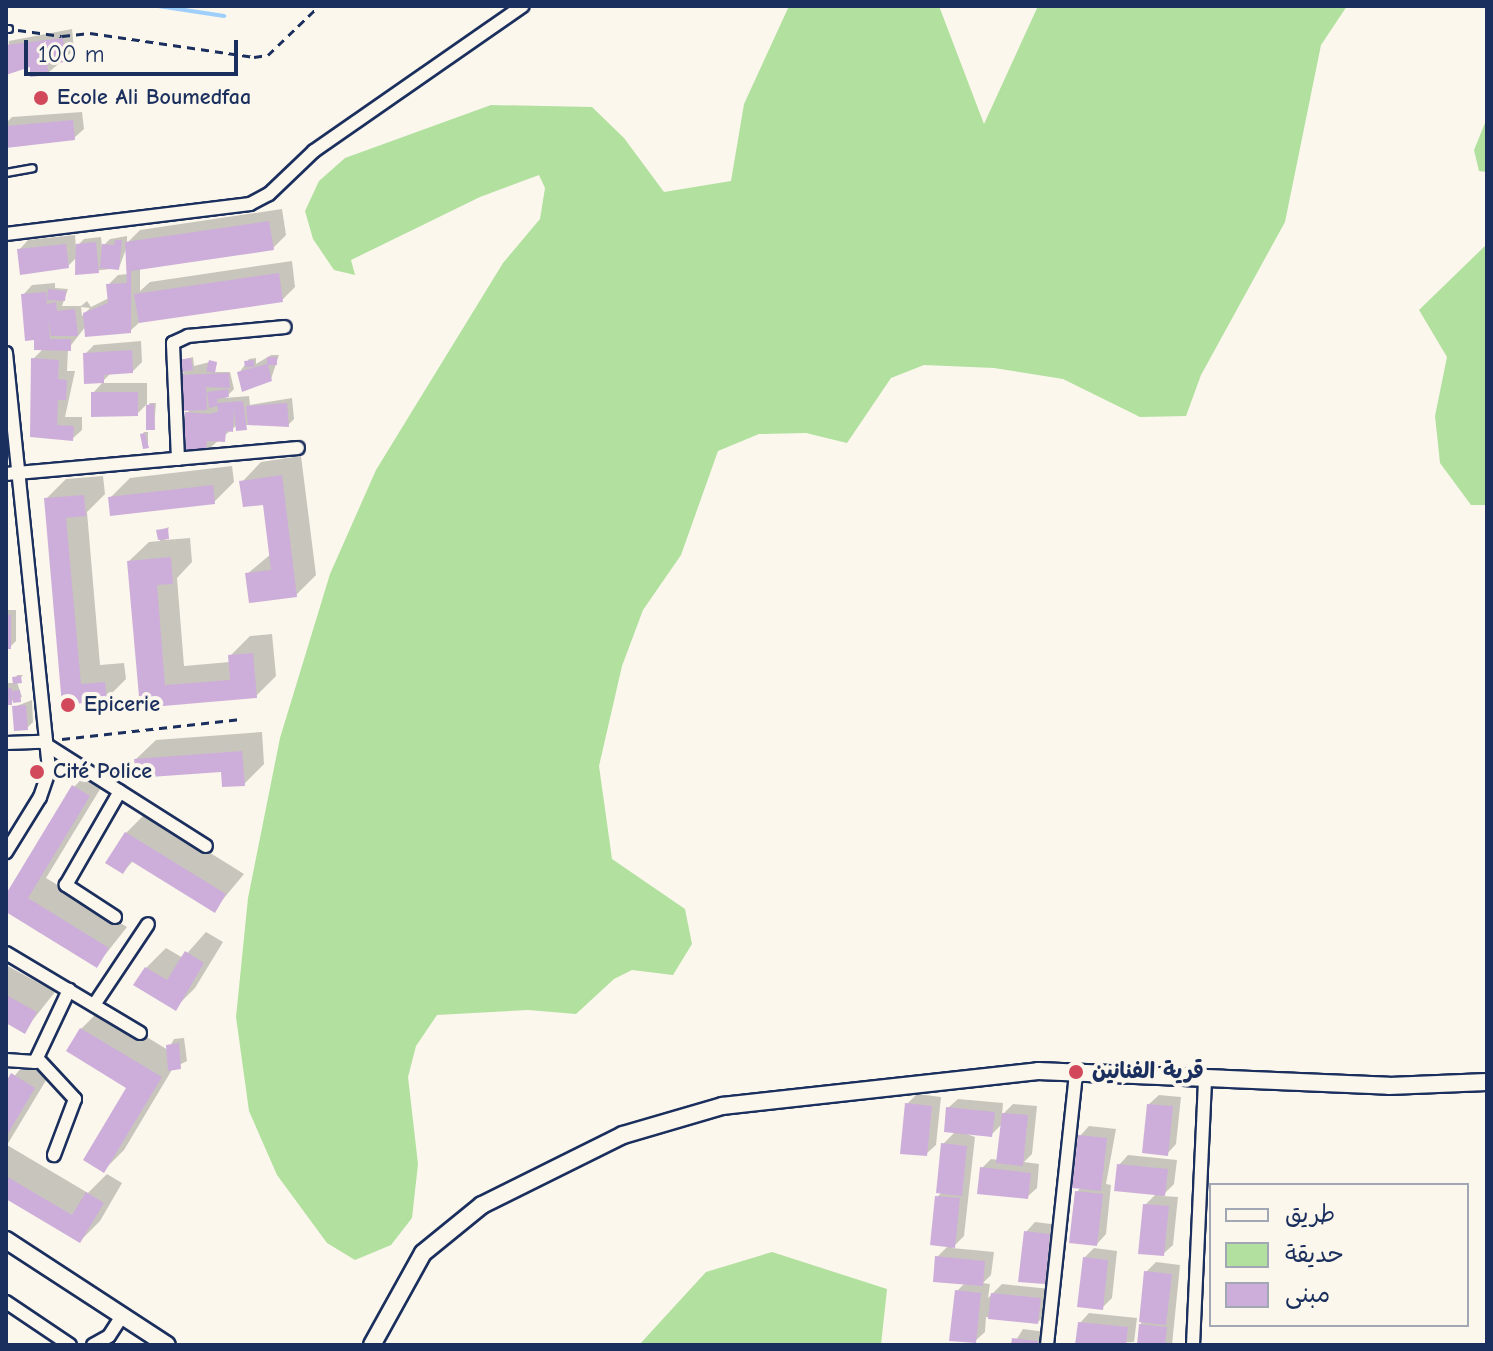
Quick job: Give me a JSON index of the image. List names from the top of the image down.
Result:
{
  "places": [
    "Ecole Ali Boumedfaa",
    "Epicerie",
    "Cité Police",
    "قرية الفنانين"
  ],
  "legend": ["طريق", "حديقة", "مبنى"],
  "scale_bar": "100 m"
}
